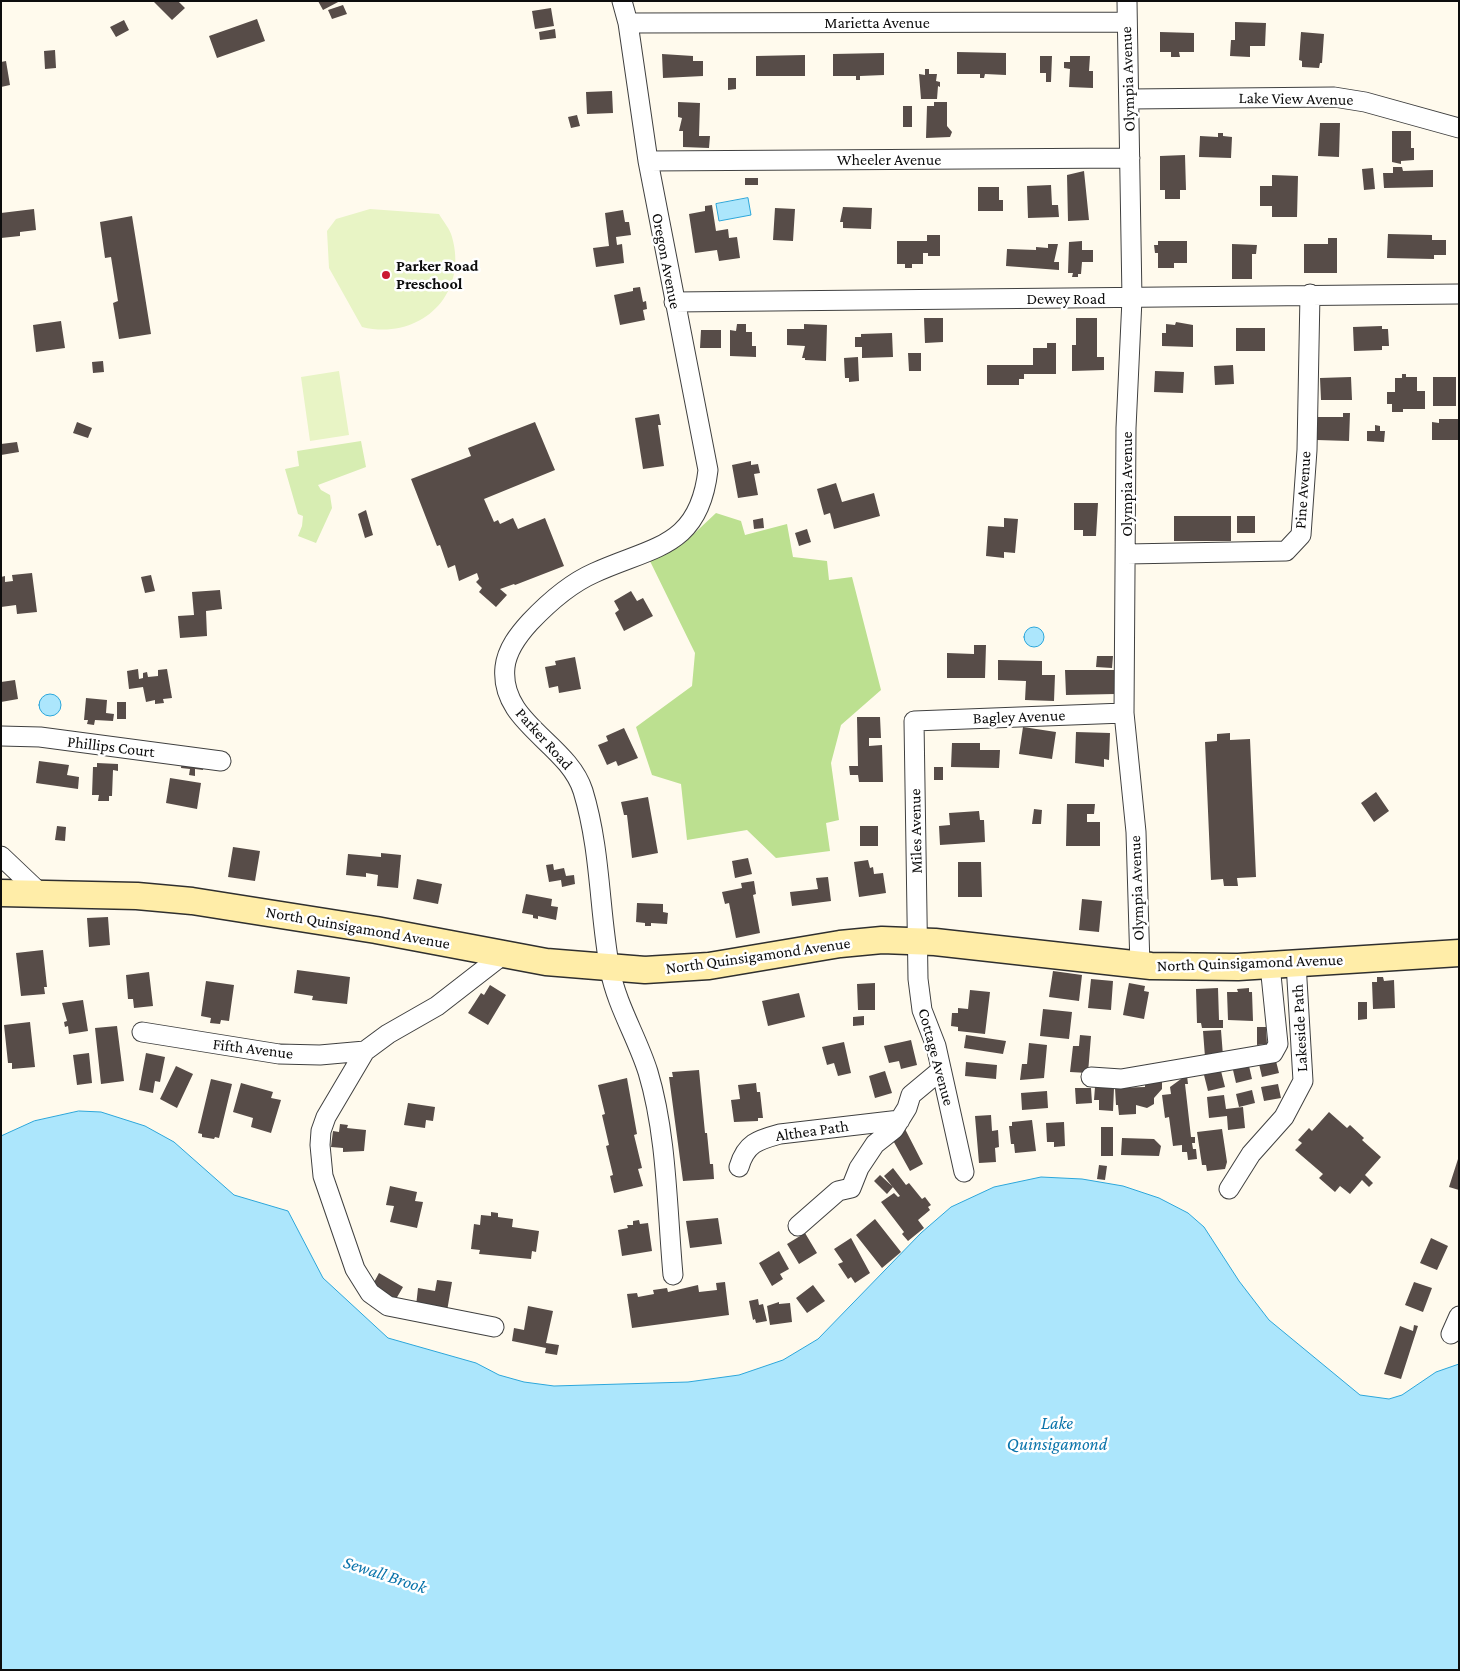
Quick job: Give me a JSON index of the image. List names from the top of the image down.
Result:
{
  "streets": {
    "main road": ["North Quinsigamond Avenue"],
    "street": [
      "Marietta Avenue",
      "Olympia Avenue",
      "Lake View Avenue",
      "Wheeler Avenue",
      "Oregon Avenue",
      "Dewey Road",
      "Pine Avenue",
      "Bagley Avenue",
      "Parker Road",
      "Phillips Court",
      "Miles Avenue",
      "Lakeside Path",
      "Fifth Avenue",
      "Cottage Avenue",
      "Althea Path"
    ]
  },
  "crossings": [
    ["Marietta Avenue", "Olympia Avenue"],
    ["Marietta Avenue", "Oregon Avenue"],
    ["Olympia Avenue", "Lake View Avenue"],
    ["Olympia Avenue", "Wheeler Avenue"],
    ["Olympia Avenue", "Dewey Road"],
    ["Olympia Avenue", "Pine Avenue"],
    ["Olympia Avenue", "Bagley Avenue"],
    ["Olympia Avenue", "North Quinsigamond Avenue"],
    ["Wheeler Avenue", "Oregon Avenue"],
    ["Oregon Avenue", "Dewey Road"],
    ["Oregon Avenue", "Parker Road"],
    ["Dewey Road", "Pine Avenue"],
    ["Bagley Avenue", "Miles Avenue"],
    ["Parker Road", "North Quinsigamond Avenue"],
    ["Miles Avenue", "North Quinsigamond Avenue"],
    ["Miles Avenue", "Cottage Avenue"],
    ["North Quinsigamond Avenue", "Lakeside Path"],
    ["North Quinsigamond Avenue", "Cottage Avenue"]
  ],
  "water": ["Lake Quinsigamond", "Sewall Brook"],
  "places": ["Parker Road Preschool"]
}
